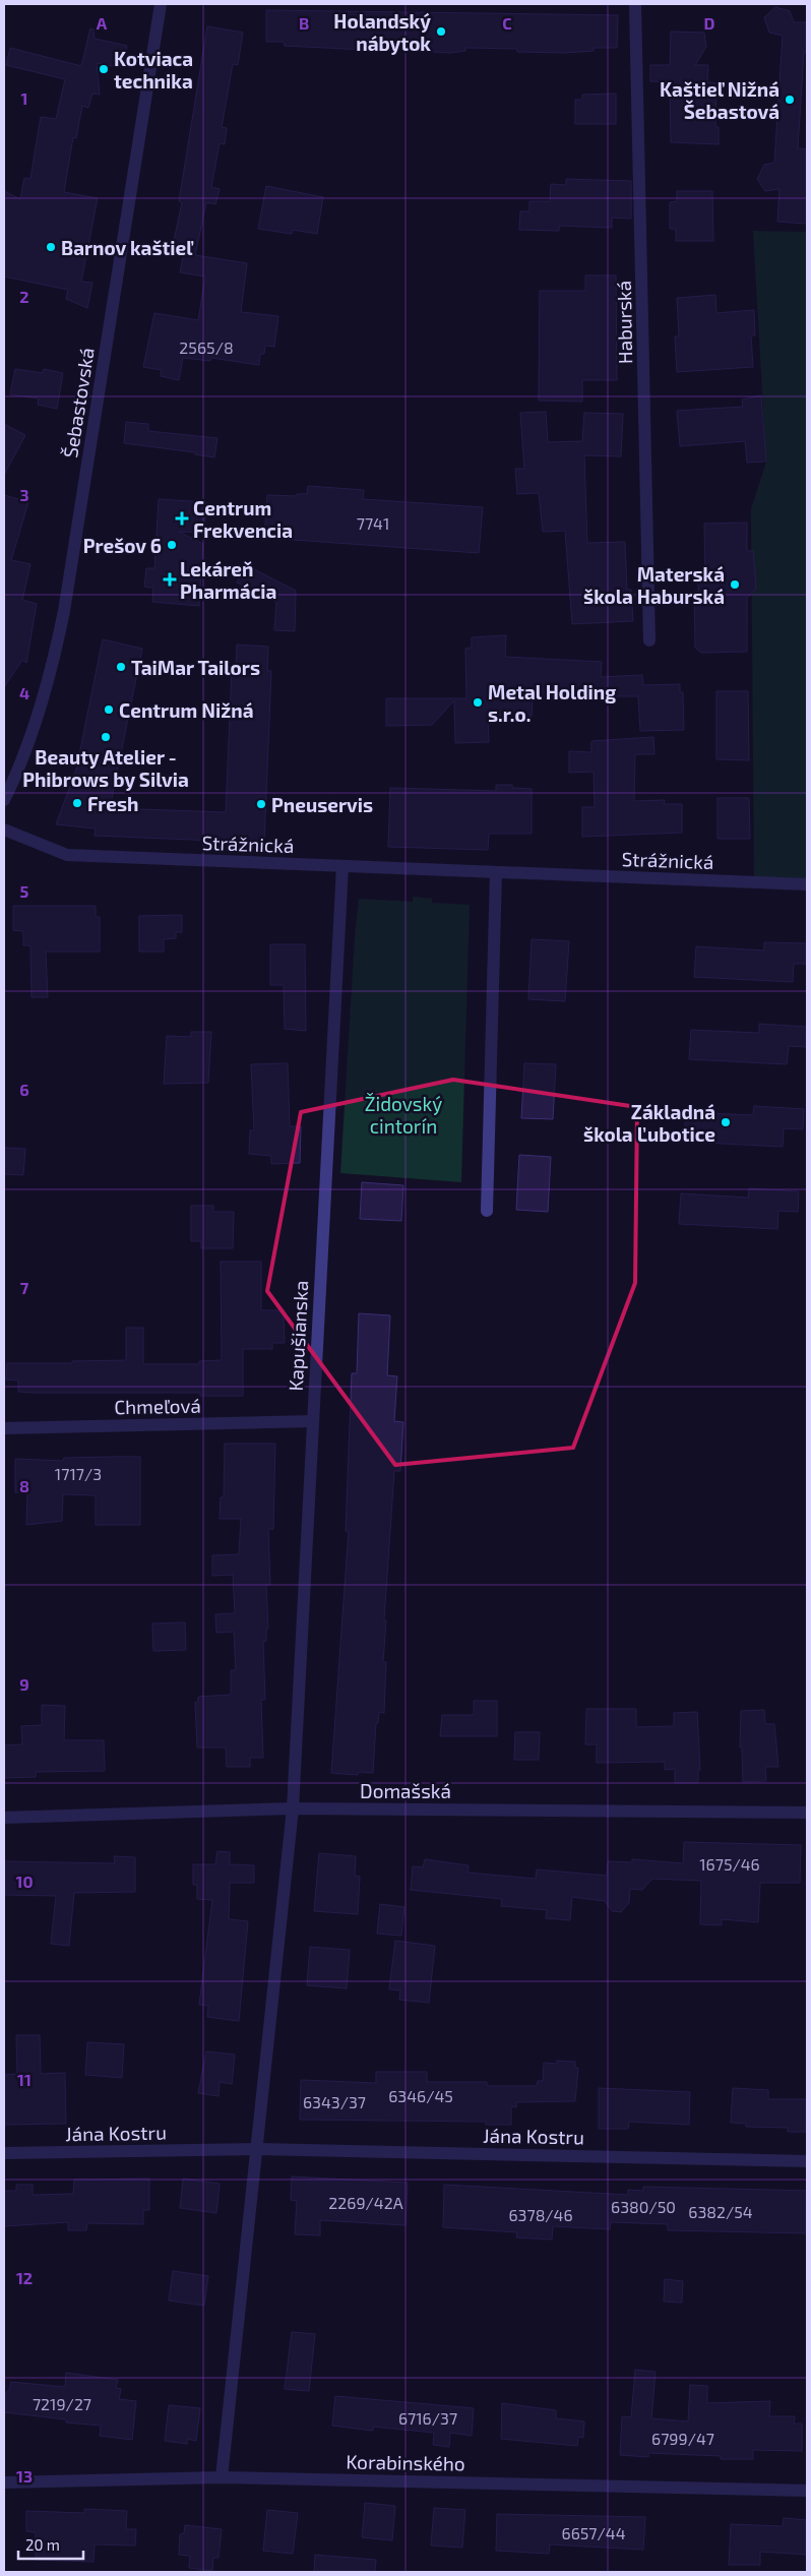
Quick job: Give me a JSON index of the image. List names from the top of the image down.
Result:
{
  "streets": {
    "street": [
      "Haburská",
      "Šebastovská",
      "Strážnická",
      "Kapušianska",
      "Chmeľová",
      "Domašská",
      "Jána Kostru",
      "Korabinského"
    ]
  },
  "crossings": [
    ["Strážnická", "Kapušianska"],
    ["Kapušianska", "Chmeľová"],
    ["Kapušianska", "Domašská"]
  ],
  "parks": ["Židovský cintorín"],
  "places": {
    "other": [
      "Holandský nábytok",
      "Kotviaca technika",
      "Kaštieľ Nižná Šebastová",
      "Barnov kaštieľ",
      "Prešov 6",
      "Materská škola Haburská",
      "TaiMar Tailors",
      "Metal Holding s.r.o.",
      "Centrum Nižná",
      "Beauty Atelier - Phibrows by Silvia",
      "Fresh",
      "Pneuservis",
      "Základná škola Ľubotice"
    ],
    "health": ["Centrum Frekvencia", "Lekáreň Pharmácia"]
  },
  "house_numbers": [
    "2565/8",
    "7741",
    "1717/3",
    "1675/46",
    "6346/45",
    "6343/37",
    "2269/42A",
    "6380/50",
    "6382/54",
    "6378/46",
    "7219/27",
    "6716/37",
    "6799/47",
    "6657/44"
  ],
  "scale_bar": "20 m",
  "grid": {
    "columns": [
      "A",
      "B",
      "C",
      "D"
    ],
    "rows": [
      "1",
      "2",
      "3",
      "4",
      "5",
      "6",
      "7",
      "8",
      "9",
      "10",
      "11",
      "12",
      "13"
    ]
  }
}
